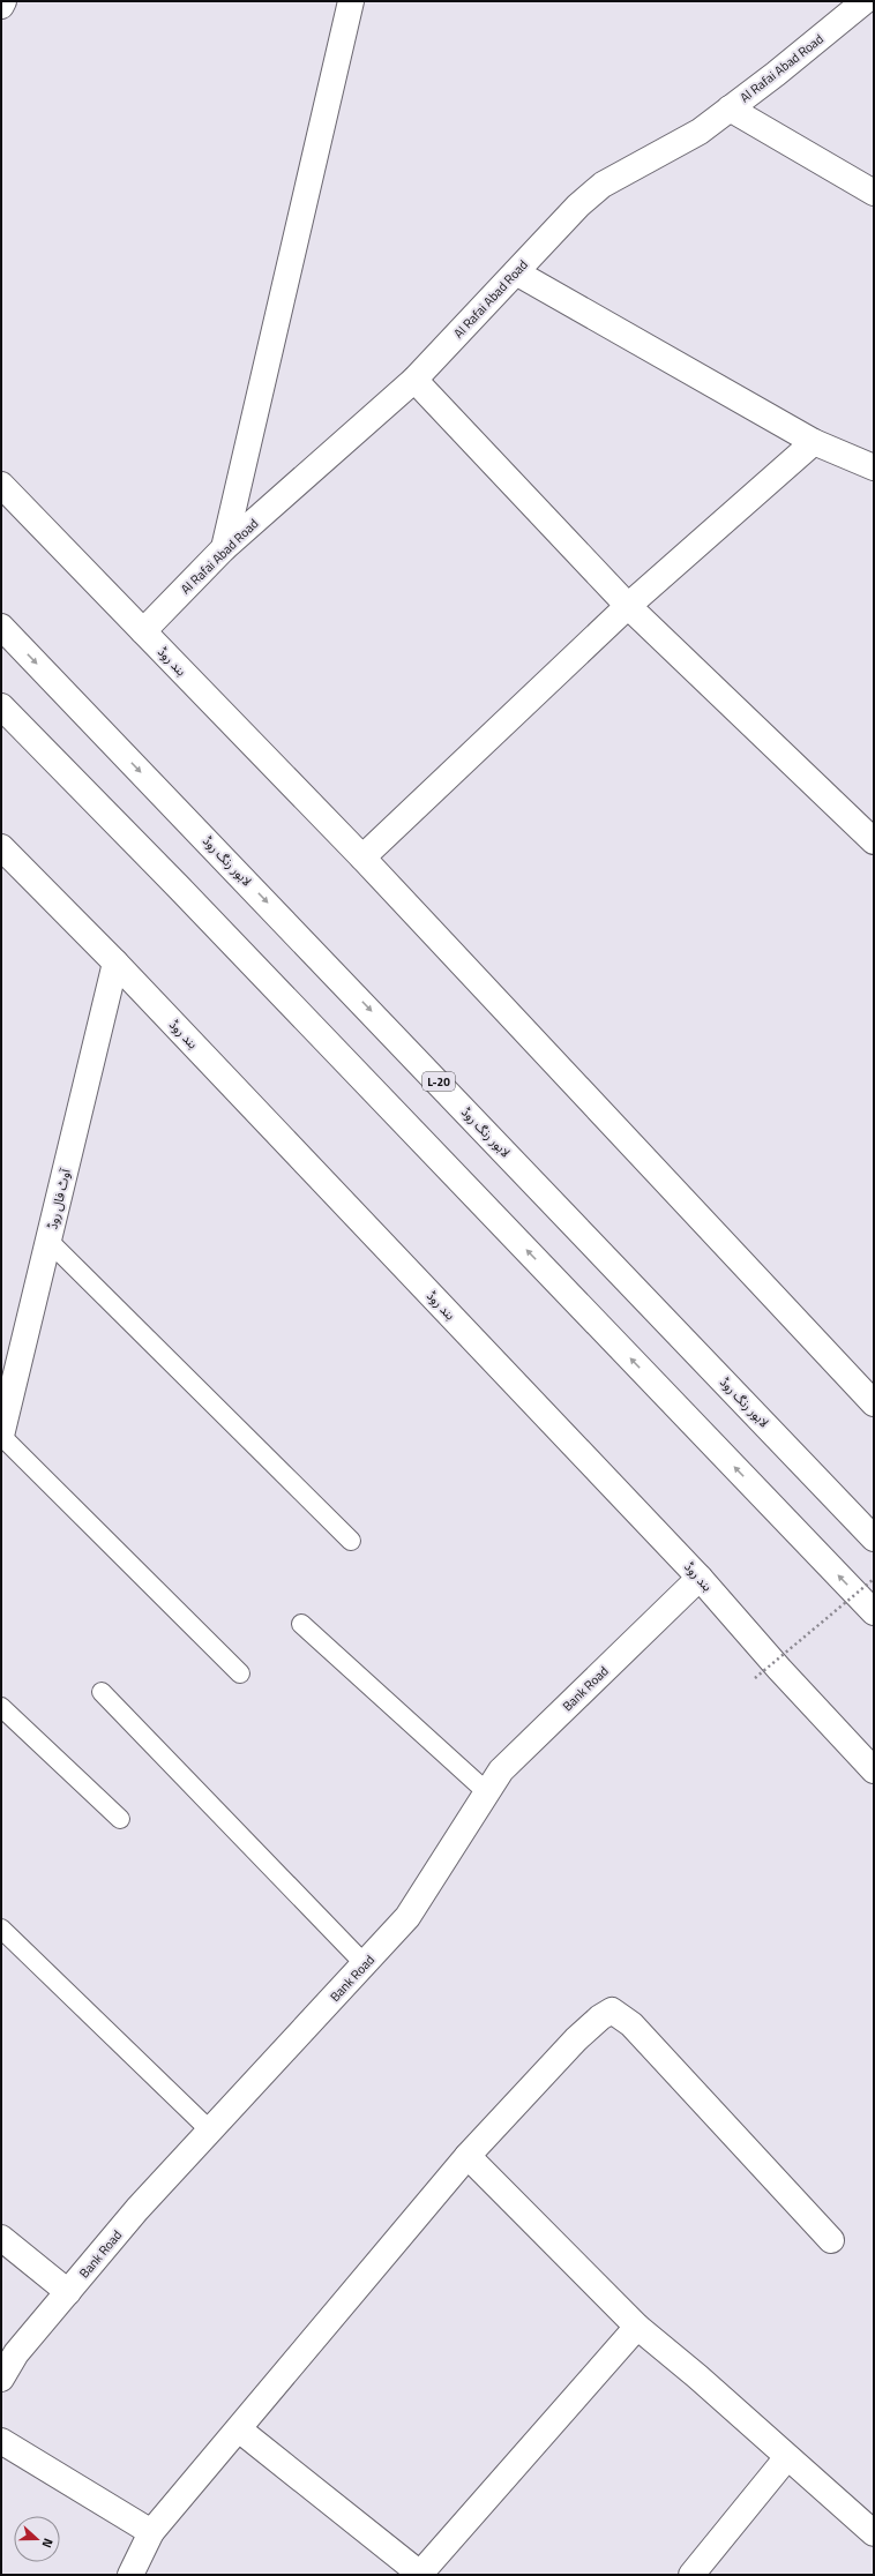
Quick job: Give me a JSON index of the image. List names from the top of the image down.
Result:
{
  "streets": {
    "main road": [
      "Al Rafai Abad Road",
      "بند روڈ",
      "لاہور رنگ روڈ",
      "L-20",
      "آوٹ فال روڈ",
      "Bank Road"
    ]
  },
  "crossings": [
    ["Al Rafai Abad Road", "بند روڈ"],
    ["بند روڈ", "آوٹ فال روڈ"],
    ["بند روڈ", "Bank Road"]
  ],
  "north": "right"
}
